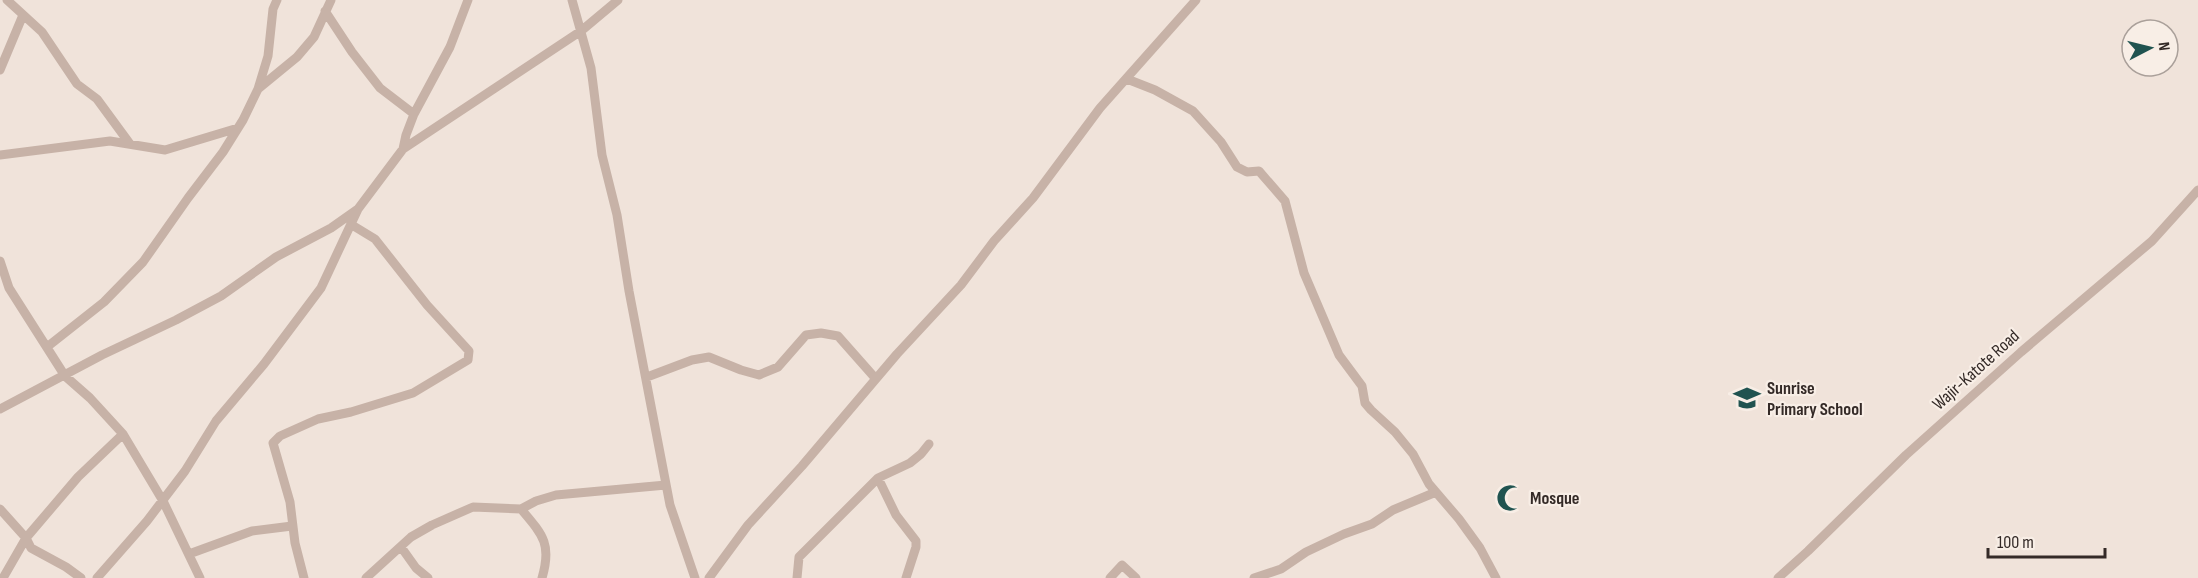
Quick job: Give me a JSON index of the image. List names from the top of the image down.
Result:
{
  "streets": {
    "street": ["Wajir-Katote Road"]
  },
  "places": {
    "school or university": ["Sunrise Primary School"],
    "mosque": ["Mosque"]
  },
  "scale_bar": "100 m",
  "north": "right"
}
